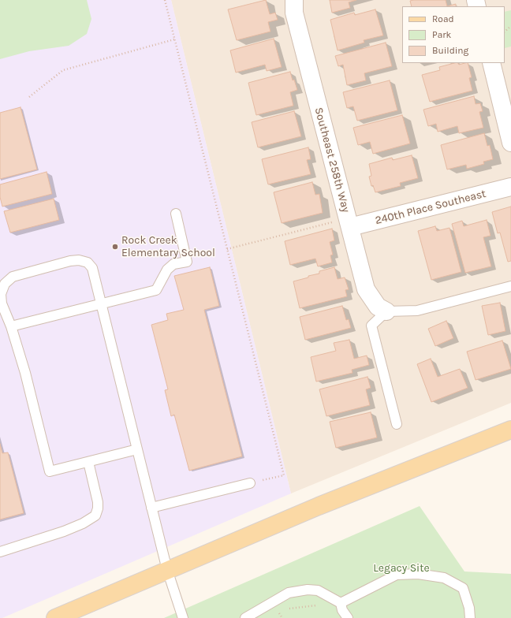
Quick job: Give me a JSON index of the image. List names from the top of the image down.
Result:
{
  "streets": {
    "street": ["Southeast 258th Way", "240th Place Southeast"]
  },
  "crossings": [
    ["Southeast 258th Way", "240th Place Southeast"]
  ],
  "parks": ["Legacy Site"],
  "places": ["Rock Creek Elementary School"],
  "legend": ["Road", "Park", "Building"]
}
